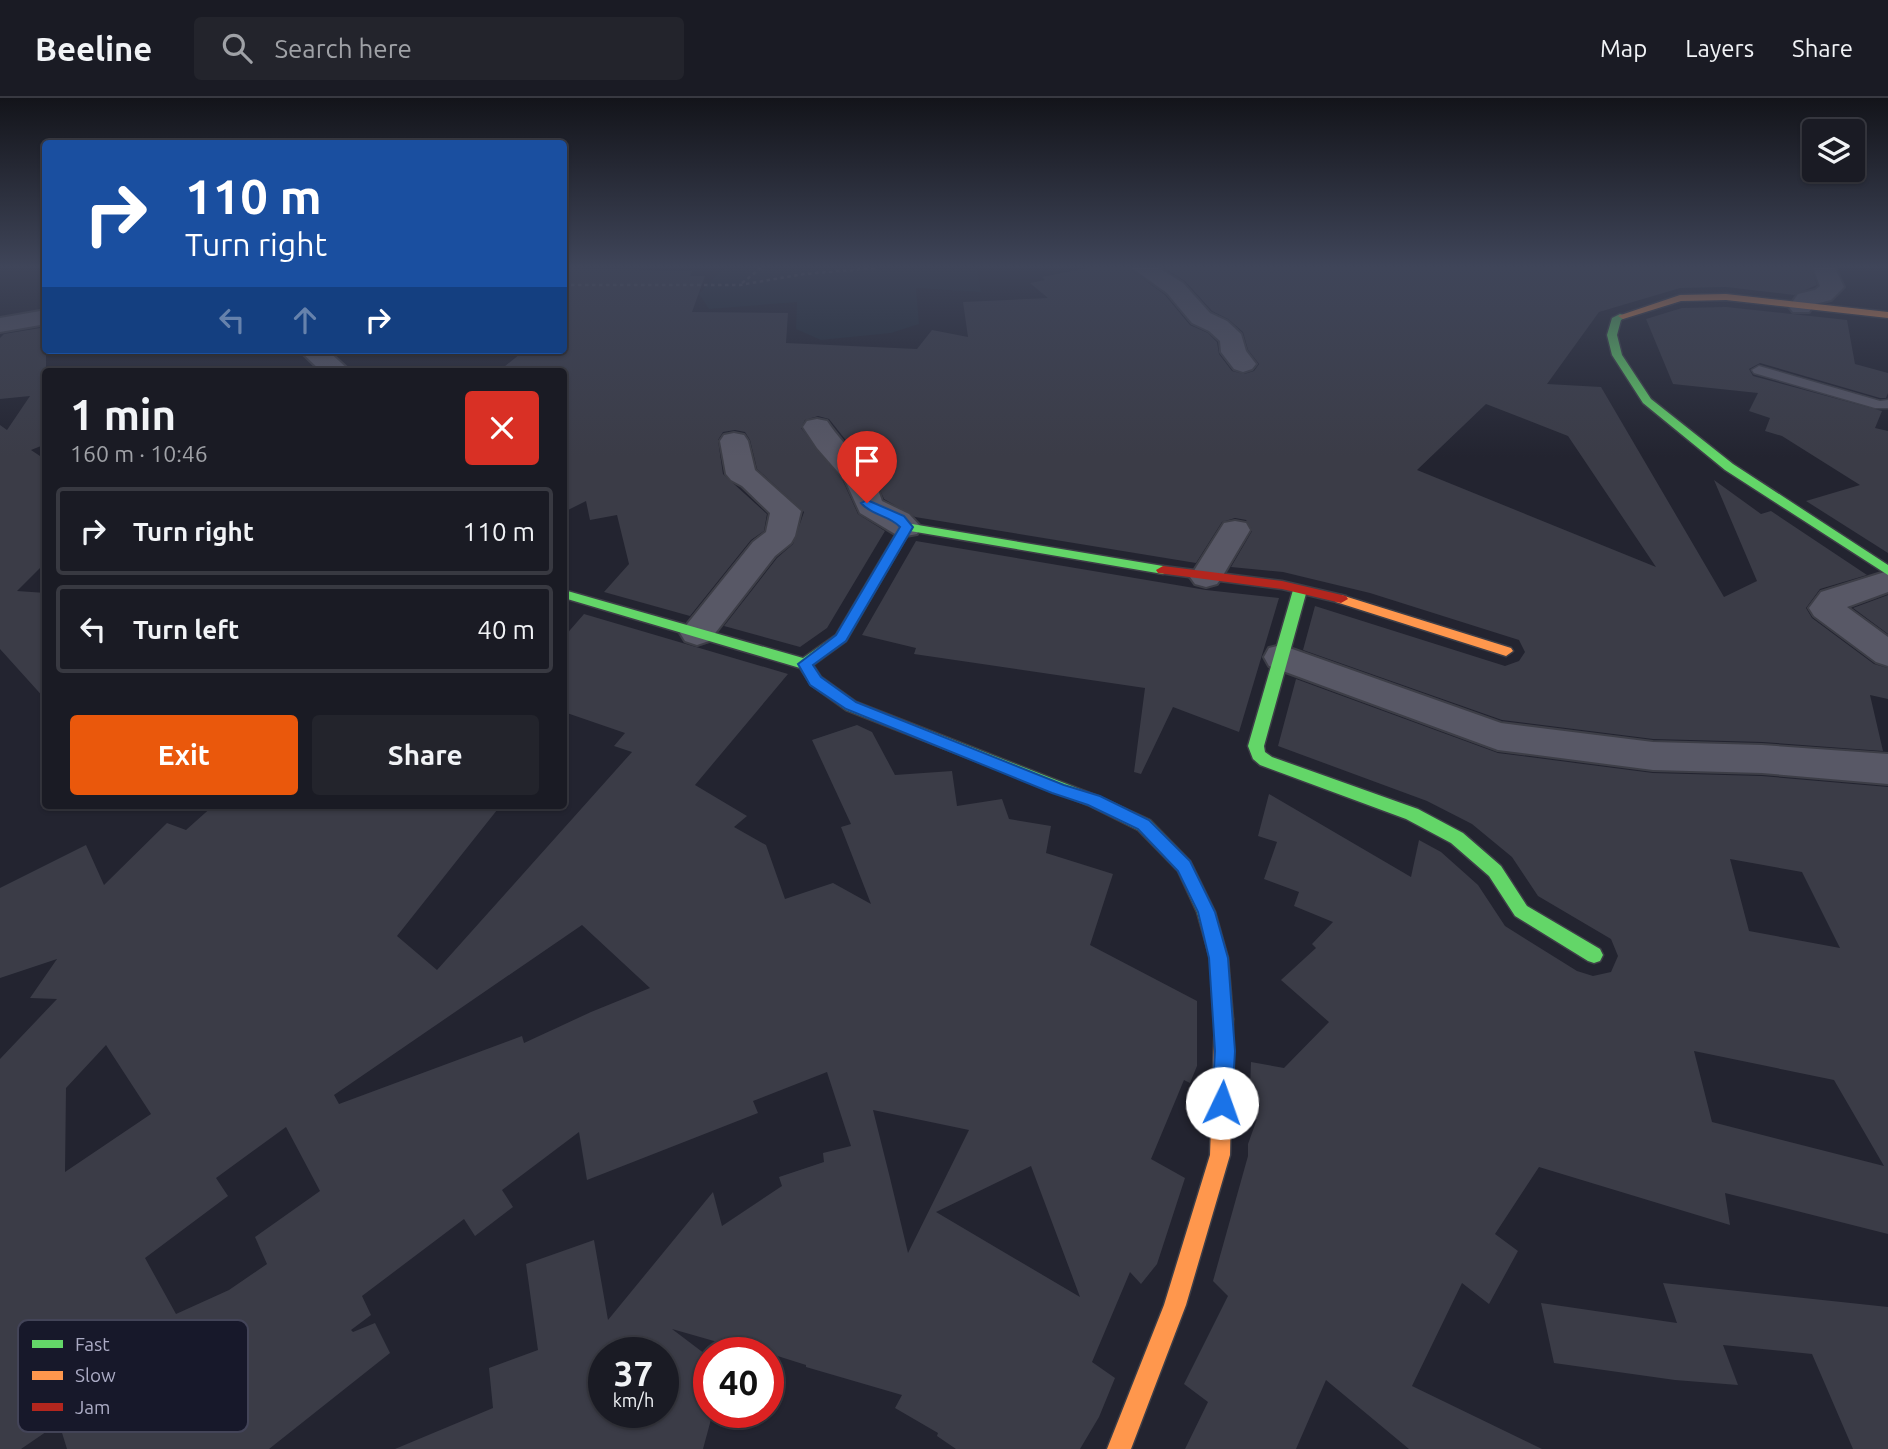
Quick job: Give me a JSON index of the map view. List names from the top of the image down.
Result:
{
  "legend": ["Fast", "Slow", "Jam"],
  "page": {
    "header": "Beeline",
    "search": "Search here",
    "nav": ["Map", "Layers", "Share"],
    "turn": ["110 m", "Turn right"],
    "heading": ["1 min", "160 m · 10:46"],
    "list": [
      {
        "name": "Turn right",
        "value": "110 m"
      },
      {
        "name": "Turn left",
        "value": "40 m"
      }
    ],
    "buttons": ["Exit", "Share"],
    "speed": "37 km/h",
    "limit": "40"
  }
}
